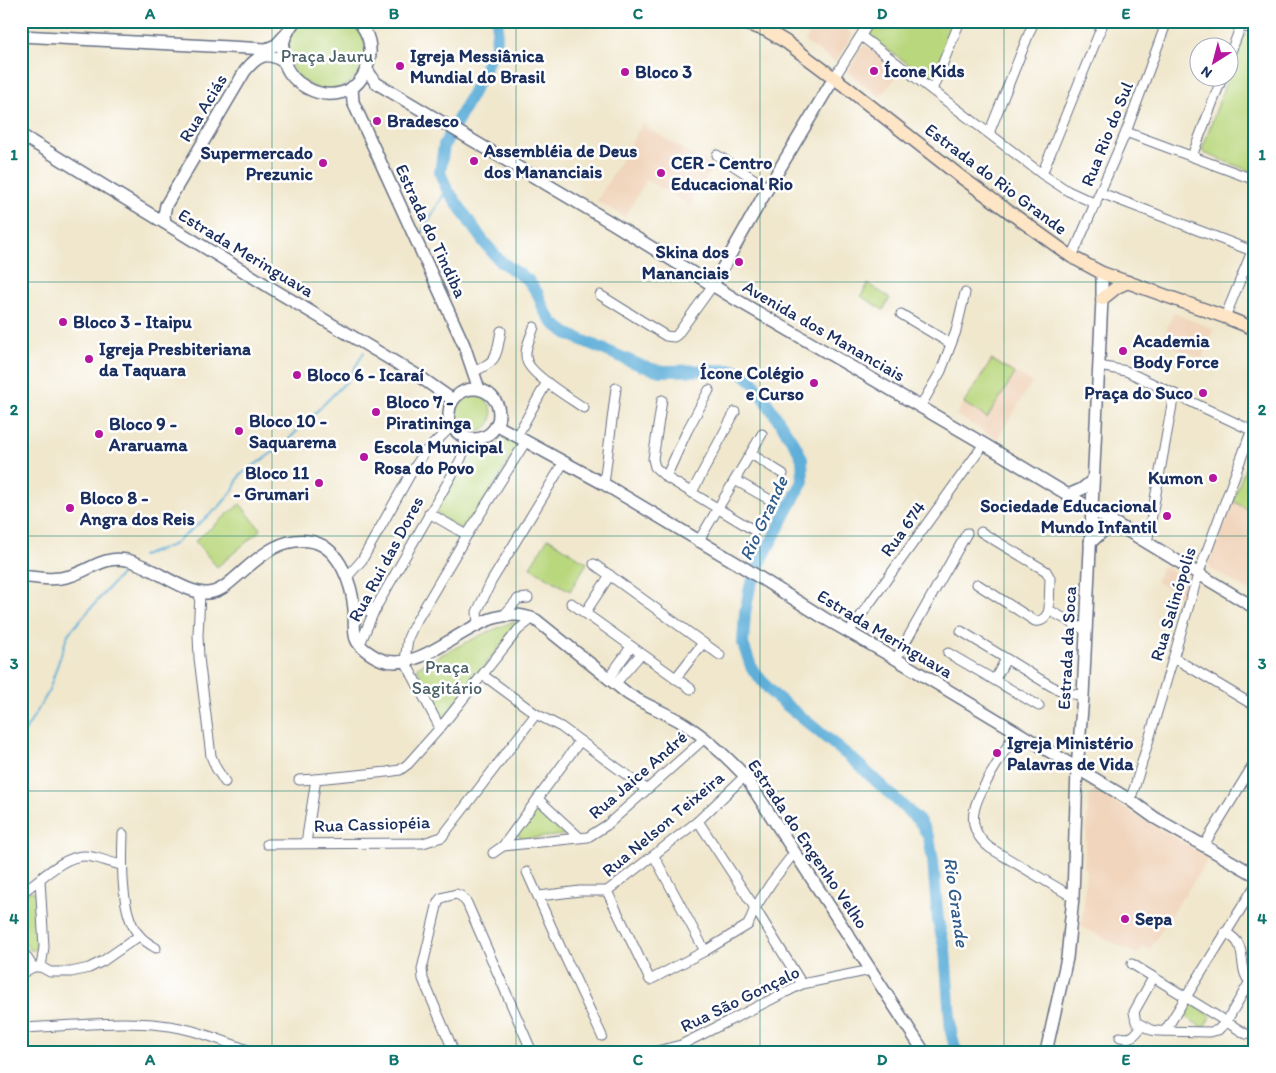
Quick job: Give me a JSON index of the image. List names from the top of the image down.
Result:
{
  "streets": {
    "main road": ["Estrada do Rio Grande"],
    "street": [
      "Rua Aciás",
      "Rua Rio do Sul",
      "Estrada do Tindiba",
      "Estrada Meringuava",
      "Avenida dos Mananciais",
      "Rua 674",
      "Rua Rui das Dores",
      "Rua Salinópolis",
      "Estrada da Soca",
      "Rua Jaice André",
      "Rua Cassiopéia",
      "Rua Nelson Teixeira",
      "Estrada do Engenho Velho",
      "Rua São Gonçalo"
    ]
  },
  "crossings": [
    ["Rua Aciás", "Estrada Meringuava"],
    ["Rua Rio do Sul", "Estrada do Rio Grande"],
    ["Estrada do Rio Grande", "Estrada da Soca"],
    ["Estrada do Tindiba", "Estrada Meringuava"],
    ["Estrada do Tindiba", "Avenida dos Mananciais"],
    ["Estrada do Tindiba", "Rua Rui das Dores"],
    ["Estrada Meringuava", "Rua 674"],
    ["Estrada Meringuava", "Rua Rui das Dores"],
    ["Estrada Meringuava", "Rua Salinópolis"],
    ["Estrada Meringuava", "Estrada da Soca"],
    ["Avenida dos Mananciais", "Rua 674"],
    ["Avenida dos Mananciais", "Rua Salinópolis"],
    ["Avenida dos Mananciais", "Estrada da Soca"],
    ["Rua Rui das Dores", "Estrada do Engenho Velho"],
    ["Rua Jaice André", "Estrada do Engenho Velho"],
    ["Rua Nelson Teixeira", "Estrada do Engenho Velho"],
    ["Estrada do Engenho Velho", "Rua São Gonçalo"]
  ],
  "water": ["Rio Grande"],
  "parks": ["Praça Jauru", "Praça Sagitário"],
  "places": [
    "Igreja Messiânica Mundial do Brasil",
    "Ícone Kids",
    "Bloco 3",
    "Bradesco",
    "Assembléia de Deus dos Mananciais",
    "Supermercado Prezunic",
    "CER - Centro Educacional Rio",
    "Skina dos Mananciais",
    "Bloco 3 - Itaipu",
    "Academia Body Force",
    "Igreja Presbiteriana da Taquara",
    "Bloco 6 - Icaraí",
    "Ícone Colégio e Curso",
    "Praça do Suco",
    "Bloco 7 - Piratininga",
    "Bloco 10 - Saquarema",
    "Bloco 9 - Araruama",
    "Escola Municipal Rosa do Povo",
    "Kumon",
    "Bloco 11 - Grumari",
    "Bloco 8 - Angra dos Reis",
    "Sociedade Educacional Mundo Infantil",
    "Igreja Ministério Palavras de Vida",
    "Sepa"
  ],
  "north": "bottom left",
  "grid": {
    "columns": [
      "A",
      "B",
      "C",
      "D",
      "E"
    ],
    "rows": [
      "1",
      "2",
      "3",
      "4"
    ]
  }
}
